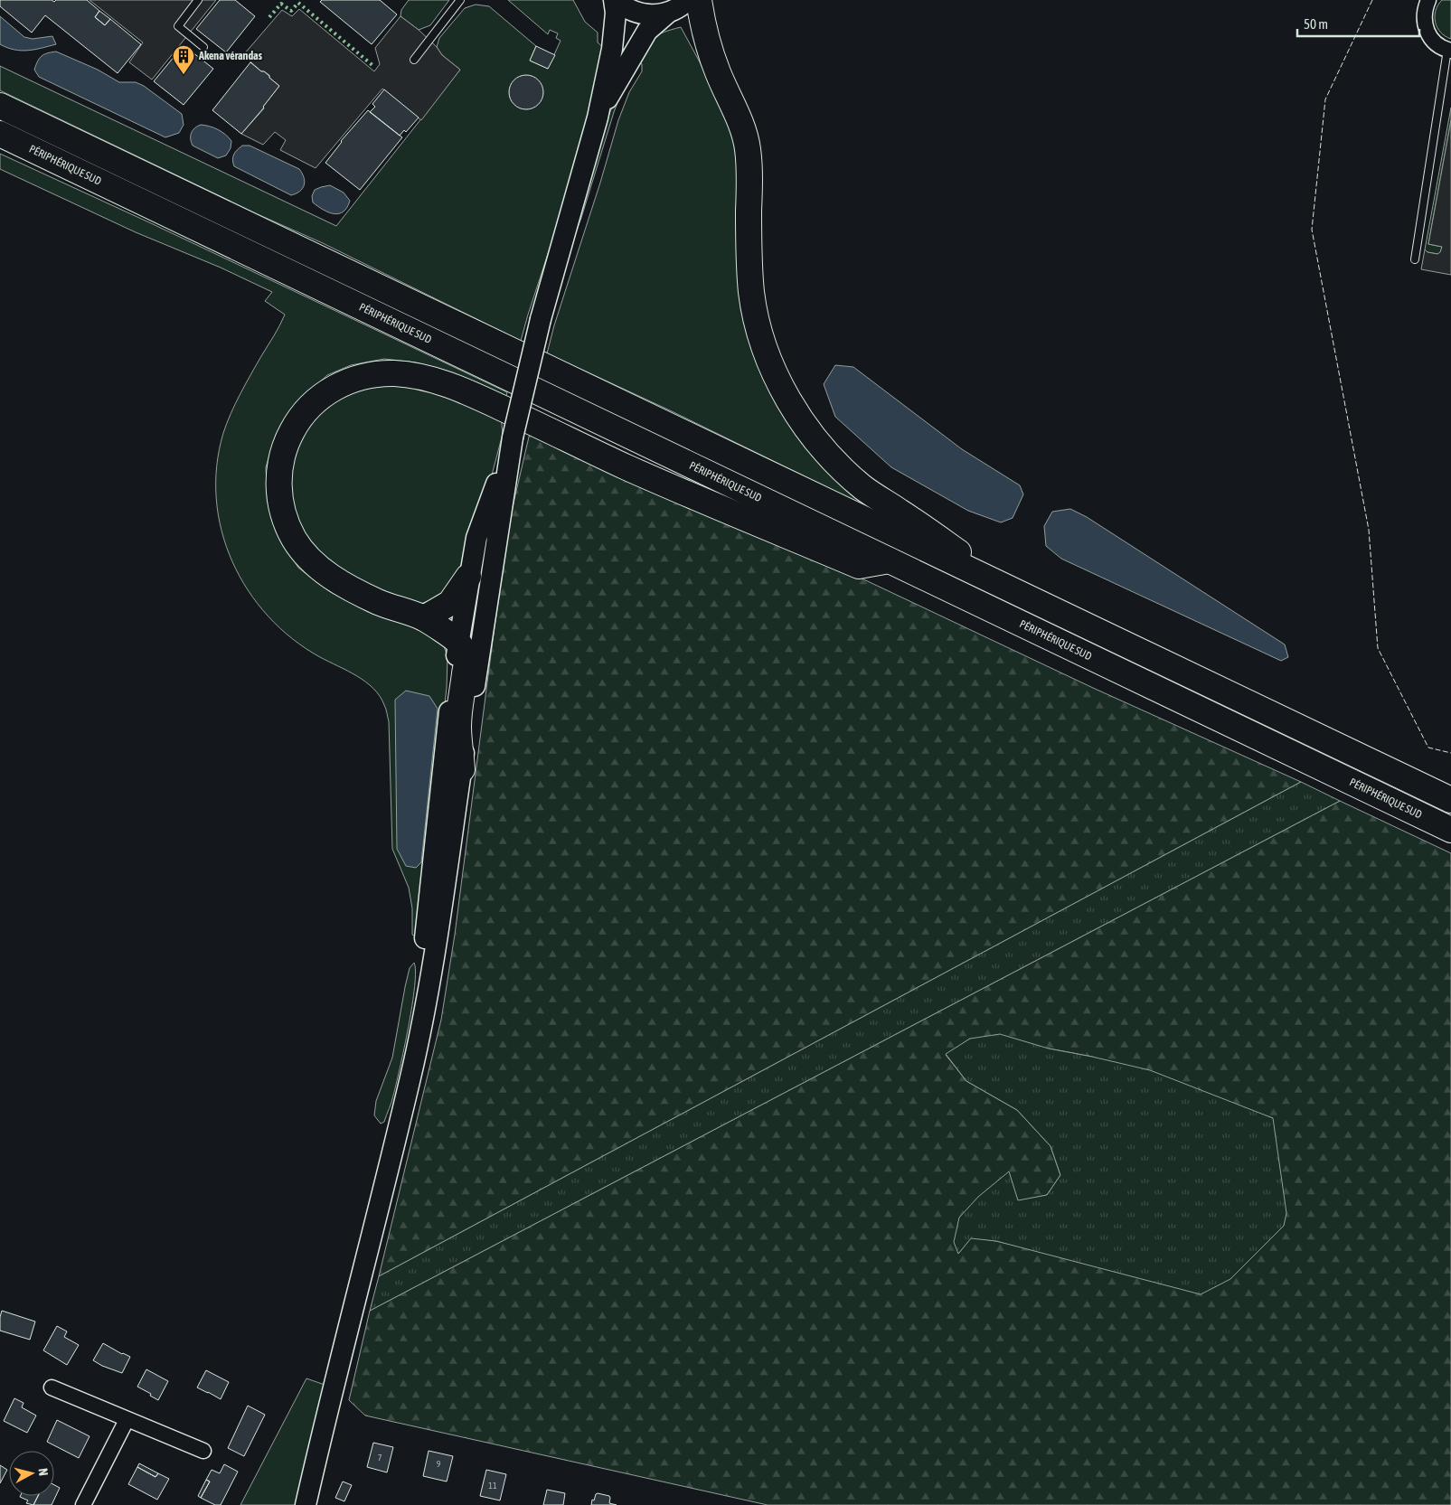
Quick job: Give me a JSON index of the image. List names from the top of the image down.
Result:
{
  "streets": {
    "highway": ["PÉRIPHÉRIQUE SUD"]
  },
  "places": {
    "building": ["Akena vérandas"]
  },
  "house_numbers": ["7", "9", "11"],
  "scale_bar": "50 m",
  "north": "right"
}
